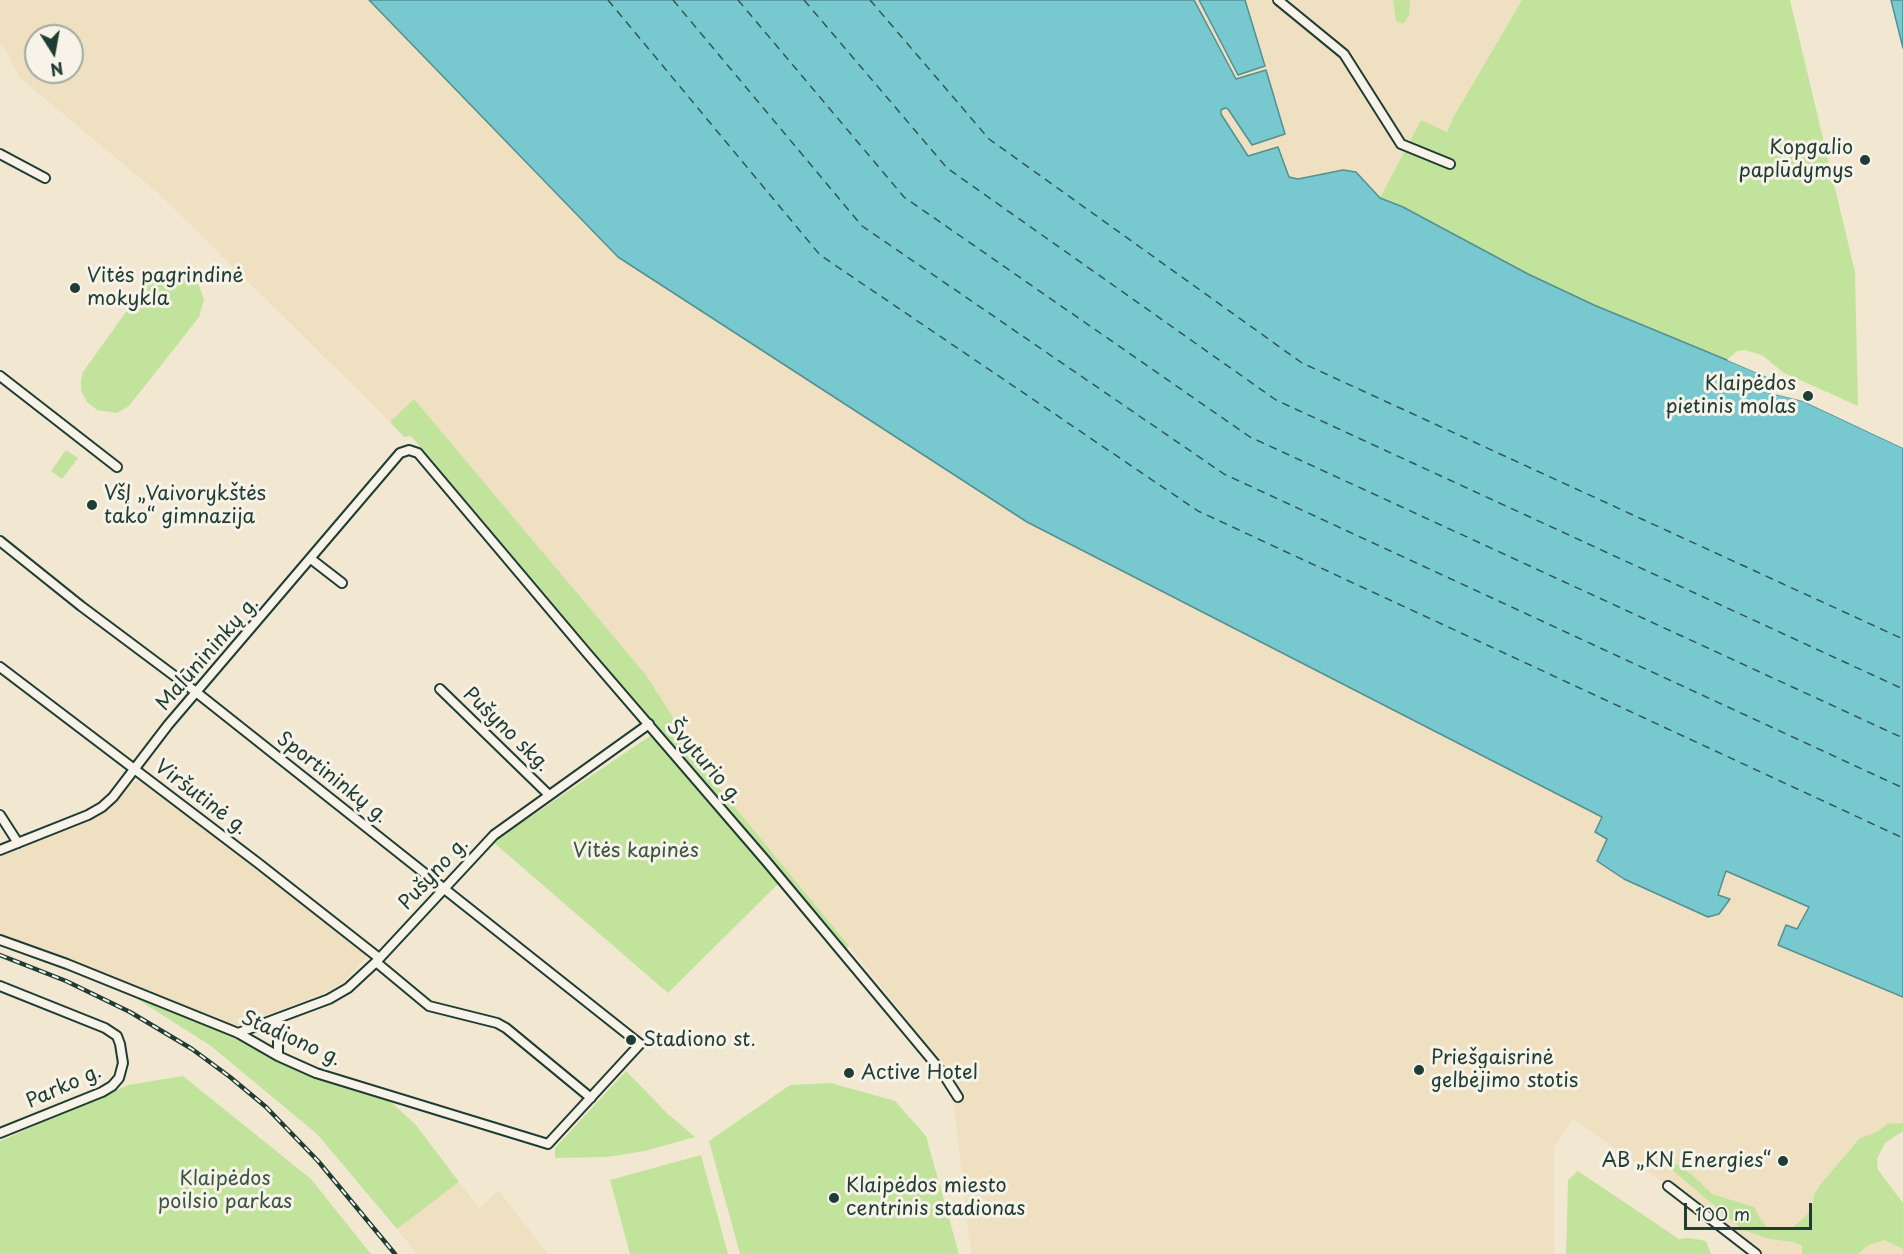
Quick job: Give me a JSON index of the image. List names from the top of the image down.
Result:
{
  "streets": {
    "street": [
      "Malūnininkų g.",
      "Pušyno skg.",
      "Švyturio g.",
      "Sportininkų g.",
      "Viršutinė g.",
      "Pušyno g.",
      "Stadiono g.",
      "Parko g."
    ]
  },
  "crossings": [
    ["Malūnininkų g.", "Švyturio g."],
    ["Malūnininkų g.", "Sportininkų g."],
    ["Malūnininkų g.", "Viršutinė g."],
    ["Pušyno skg.", "Pušyno g."],
    ["Švyturio g.", "Pušyno g."],
    ["Sportininkų g.", "Pušyno g."],
    ["Sportininkų g.", "Stadiono g."],
    ["Viršutinė g.", "Pušyno g."],
    ["Pušyno g.", "Stadiono g."]
  ],
  "parks": ["Vitės kapinės", "Klaipėdos poilsio parkas"],
  "places": [
    "Kopgalio paplūdymys",
    "Vitės pagrindinė mokykla",
    "Klaipėdos pietinis molas",
    "VšĮ „Vaivorykštės tako“ gimnazija",
    "Stadiono st.",
    "Priešgaisrinė gelbėjimo stotis",
    "Active Hotel",
    "AB „KN Energies“",
    "Klaipėdos miesto centrinis stadionas"
  ],
  "scale_bar": "100 m",
  "north": "bottom"
}
